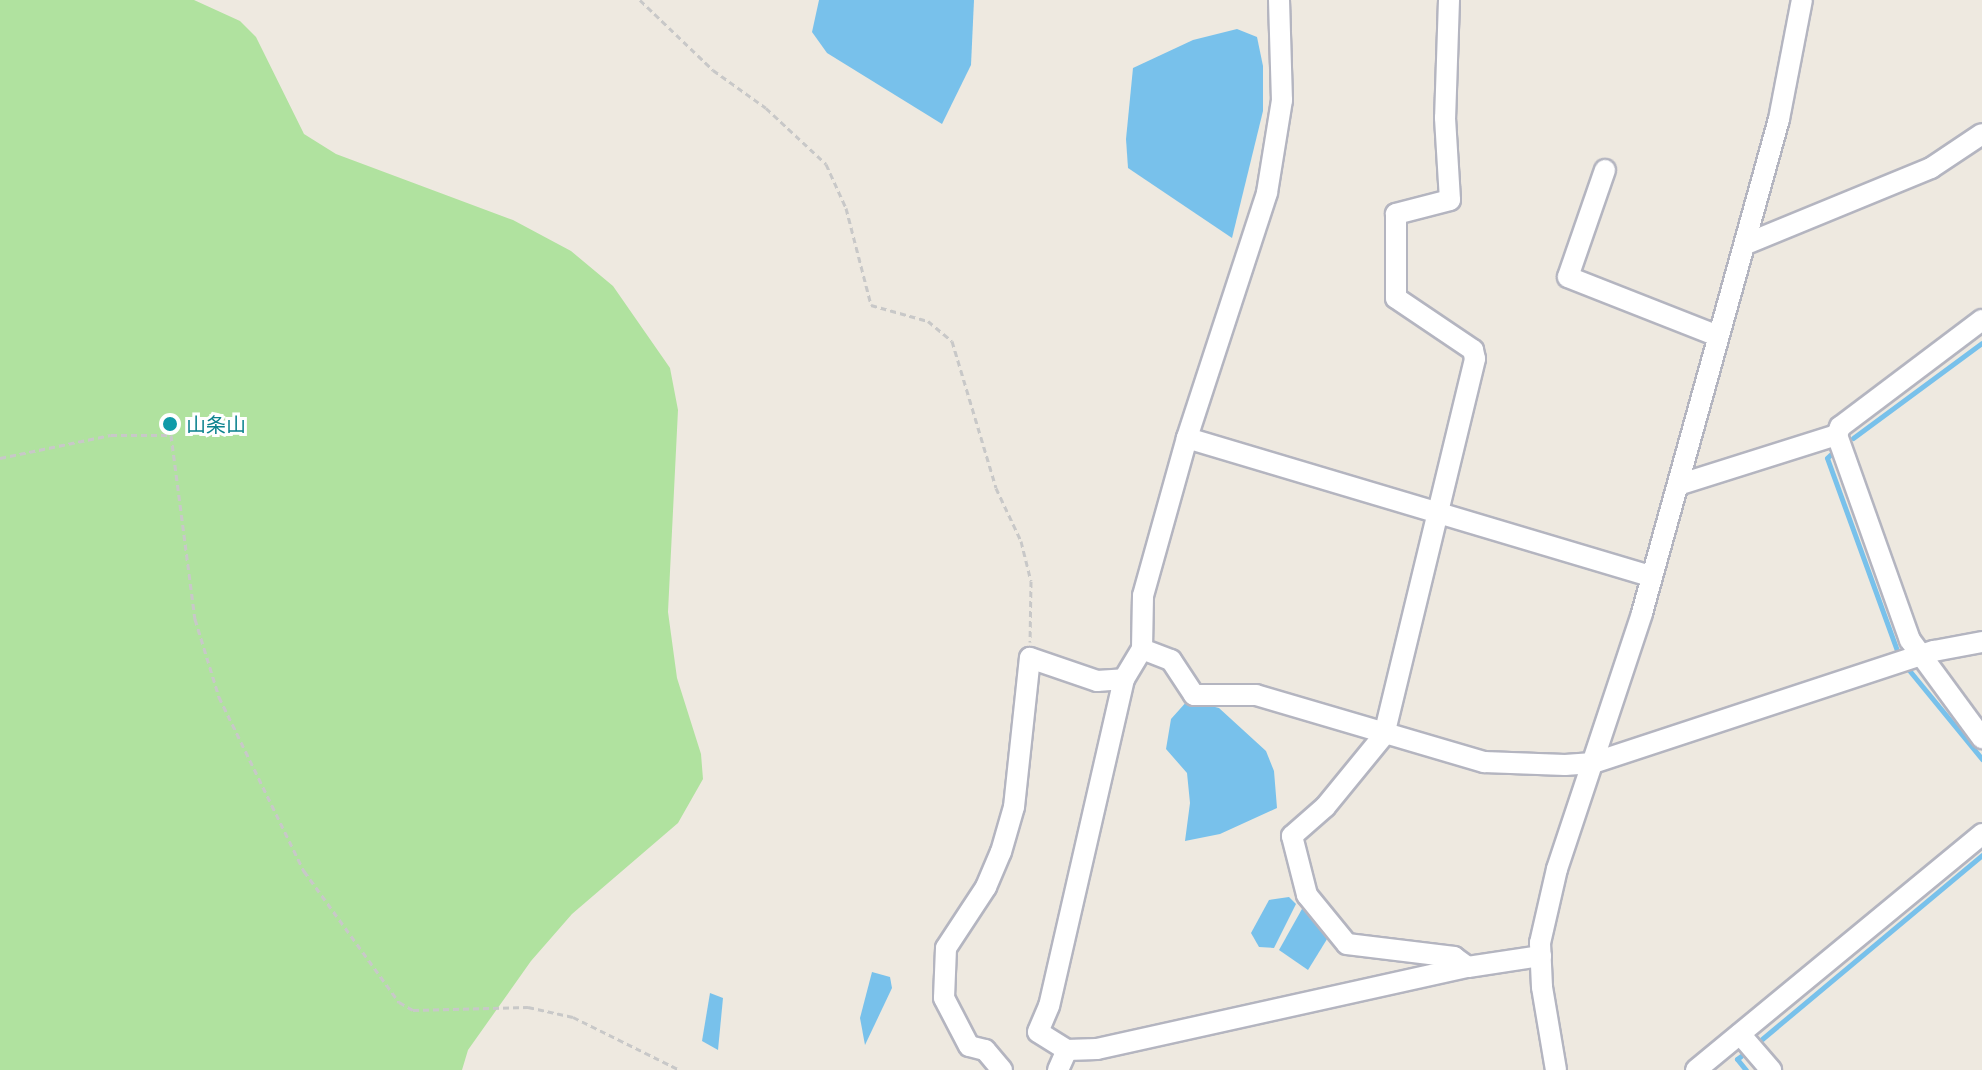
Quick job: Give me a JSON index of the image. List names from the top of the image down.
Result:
{
  "places": ["山条山"]
}
